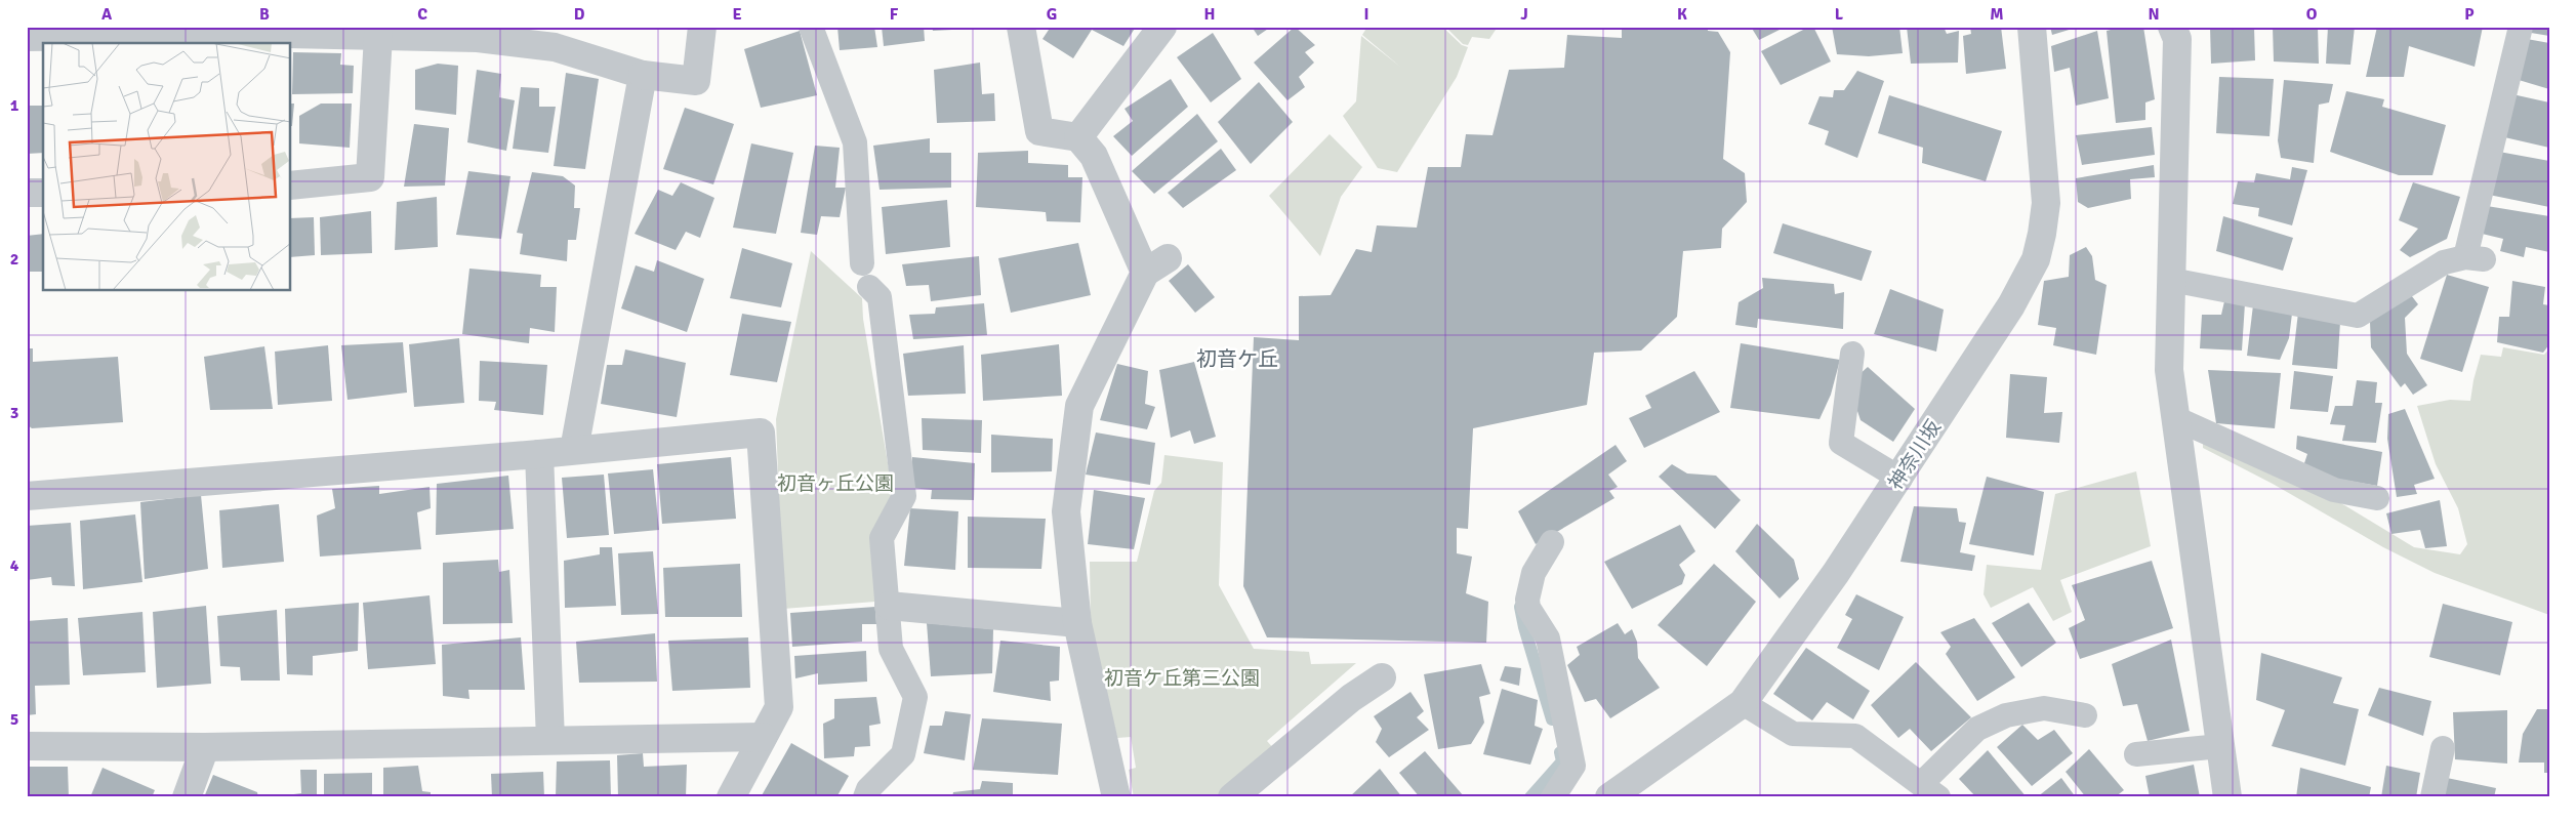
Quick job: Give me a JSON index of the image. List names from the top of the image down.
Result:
{
  "streets": {
    "street": ["神奈川坂"]
  },
  "districts": ["初音ケ丘"],
  "parks": ["初音ヶ丘公園", "初音ケ丘第三公園"],
  "grid": {
    "columns": [
      "A",
      "B",
      "C",
      "D",
      "E",
      "F",
      "G",
      "H",
      "I",
      "J",
      "K",
      "L",
      "M",
      "N",
      "O",
      "P"
    ],
    "rows": [
      "1",
      "2",
      "3",
      "4",
      "5"
    ]
  }
}
